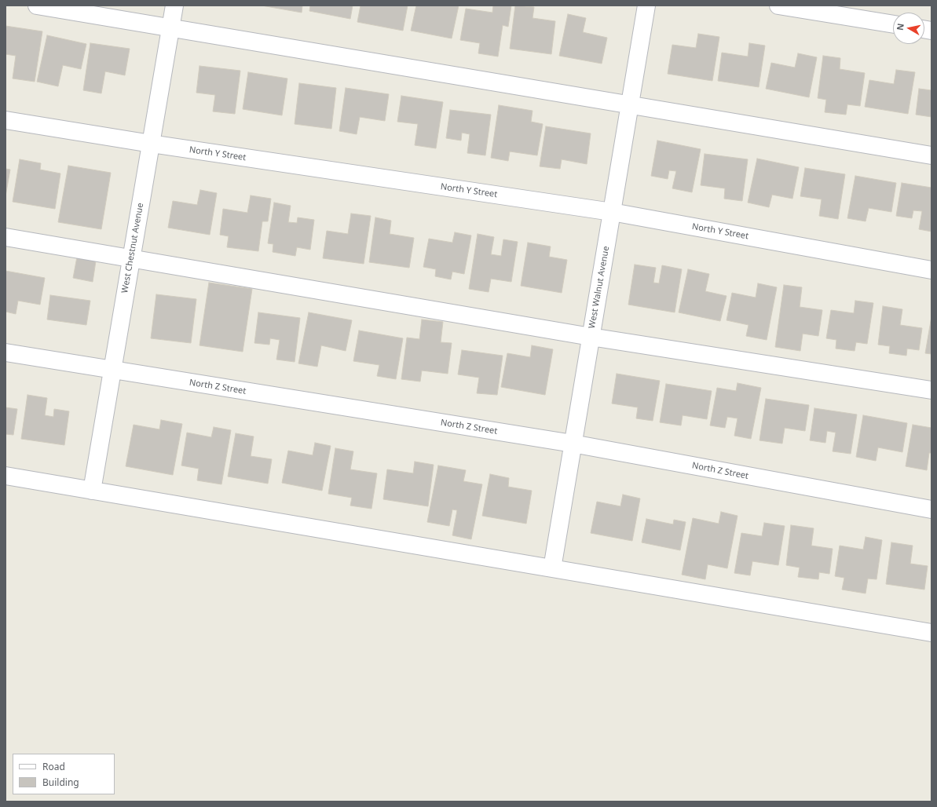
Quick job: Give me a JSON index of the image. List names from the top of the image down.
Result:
{
  "streets": {
    "street": [
      "North Y Street",
      "West Chestnut Avenue",
      "West Walnut Avenue",
      "North Z Street"
    ]
  },
  "crossings": [
    ["North Y Street", "West Chestnut Avenue"],
    ["North Y Street", "West Walnut Avenue"],
    ["West Chestnut Avenue", "North Z Street"],
    ["West Walnut Avenue", "North Z Street"]
  ],
  "legend": ["Road", "Building"],
  "north": "left"
}
